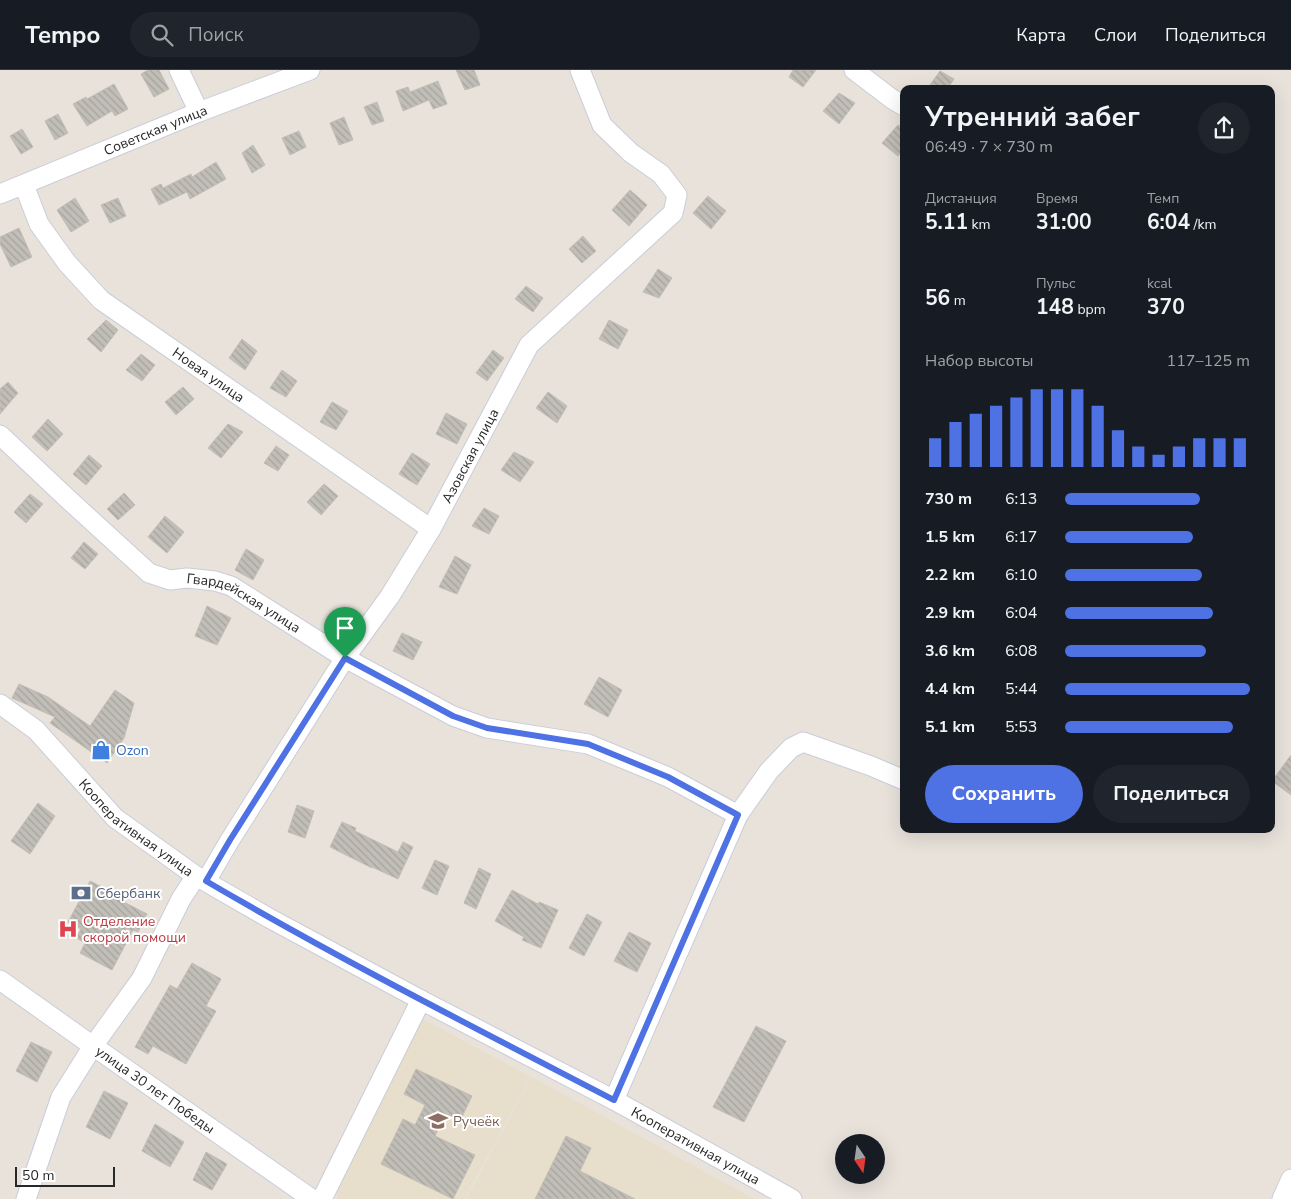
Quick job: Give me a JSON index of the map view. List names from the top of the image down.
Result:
{
  "streets": {
    "street": [
      "Советская улица",
      "Новая улица",
      "Азовская улица",
      "Гвардейская улица",
      "Кооперативная улица",
      "улица 30 лет Победы"
    ]
  },
  "crossings": [
    ["Советская улица", "Новая улица"],
    ["Новая улица", "Азовская улица"],
    ["Азовская улица", "Гвардейская улица"],
    ["Азовская улица", "Кооперативная улица"],
    ["Азовская улица", "улица 30 лет Победы"]
  ],
  "places": {
    "shop": ["Ozon"],
    "bank": ["Сбербанк"],
    "hospital": ["Отделение скорой помощи"],
    "school or university": ["Ручеёк"]
  },
  "scale_bar": "50 m",
  "north": "bottom",
  "page": {
    "header": "Tempo",
    "search": "Поиск",
    "nav": ["Карта", "Слои", "Поделиться"],
    "heading": ["Утренний забег", "06:49 · 7 × 730 m"],
    "stats": [
      ["Дистанция", "5.11 km"],
      ["Время", "31:00"],
      ["Темп", "6:04 /km"],
      ["56 m"],
      ["Пульс", "148 bpm"],
      ["kcal", "370"]
    ],
    "chart": ["Набор высоты", "117–125 m"],
    "list": [
      {
        "name": "730 m",
        "note": "6:13"
      },
      {
        "name": "1.5 km",
        "note": "6:17"
      },
      {
        "name": "2.2 km",
        "note": "6:10"
      },
      {
        "name": "2.9 km",
        "note": "6:04"
      },
      {
        "name": "3.6 km",
        "note": "6:08"
      },
      {
        "name": "4.4 km",
        "note": "5:44"
      },
      {
        "name": "5.1 km",
        "note": "5:53"
      }
    ],
    "buttons": ["Сохранить", "Поделиться"],
    "scale": "50 m"
  }
}
